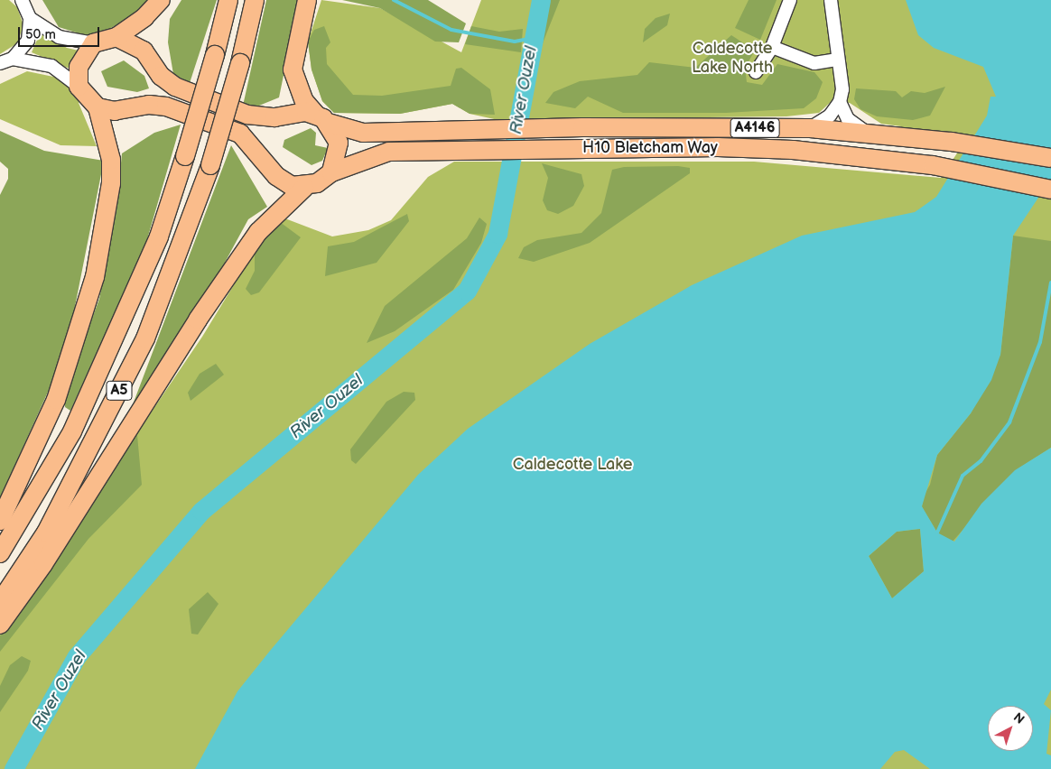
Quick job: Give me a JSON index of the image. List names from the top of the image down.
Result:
{
  "streets": {
    "highway": ["A4146", "H10 Bletcham Way", "A5"]
  },
  "water": ["River Ouzel"],
  "parks": ["Caldecotte Lake North", "Caldecotte Lake"],
  "scale_bar": "50 m",
  "north": "top right"
}
